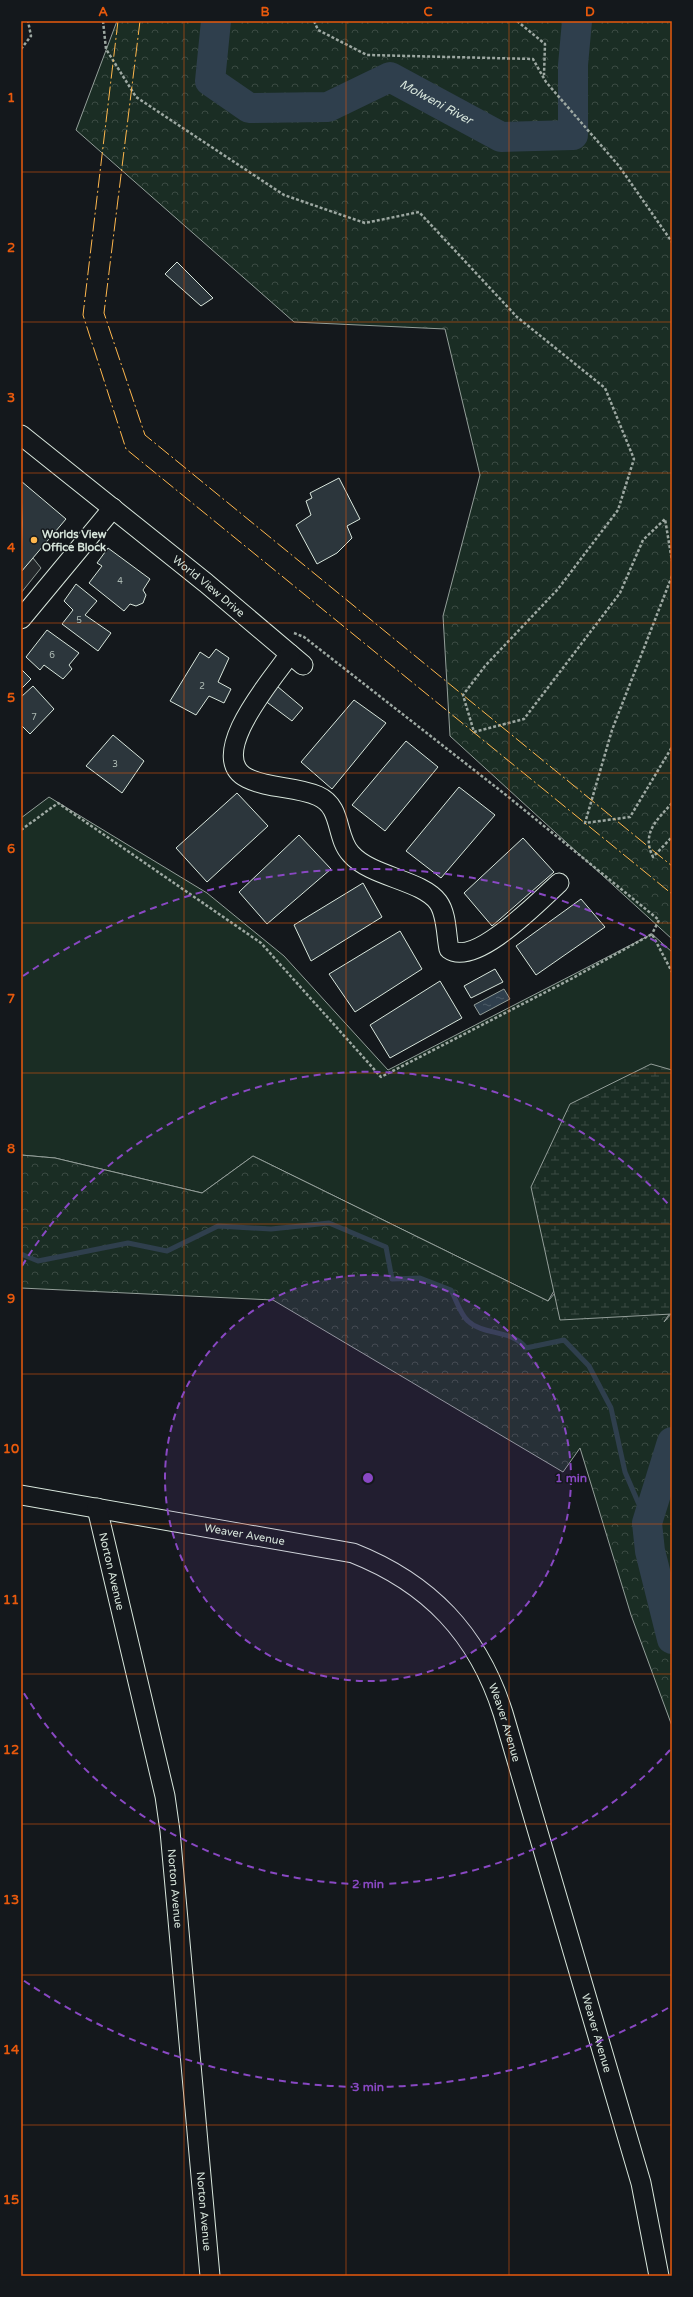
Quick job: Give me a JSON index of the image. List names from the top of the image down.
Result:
{
  "streets": {
    "street": ["World View Drive", "Weaver Avenue", "Norton Avenue"]
  },
  "crossings": [
    ["Weaver Avenue", "Norton Avenue"]
  ],
  "water": ["Molweni River"],
  "places": ["Worlds View Office Block"],
  "house_numbers": [
    "4",
    "5",
    "6",
    "2",
    "7",
    "3"
  ],
  "grid": {
    "columns": [
      "A",
      "B",
      "C",
      "D"
    ],
    "rows": [
      "1",
      "2",
      "3",
      "4",
      "5",
      "6",
      "7",
      "8",
      "9",
      "10",
      "11",
      "12",
      "13",
      "14",
      "15"
    ]
  },
  "rings": ["1 min", "2 min", "3 min"]
}
